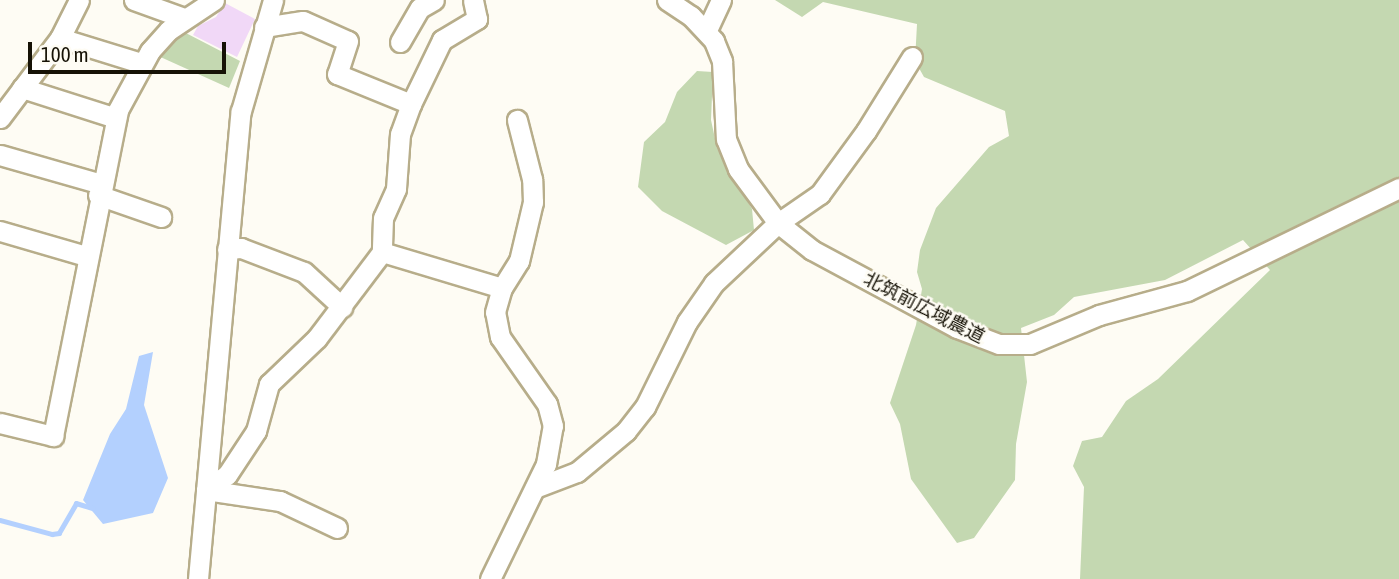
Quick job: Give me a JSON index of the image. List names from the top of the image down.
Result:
{
  "streets": {
    "street": ["北筑前広域農道"]
  },
  "scale_bar": "100 m"
}
